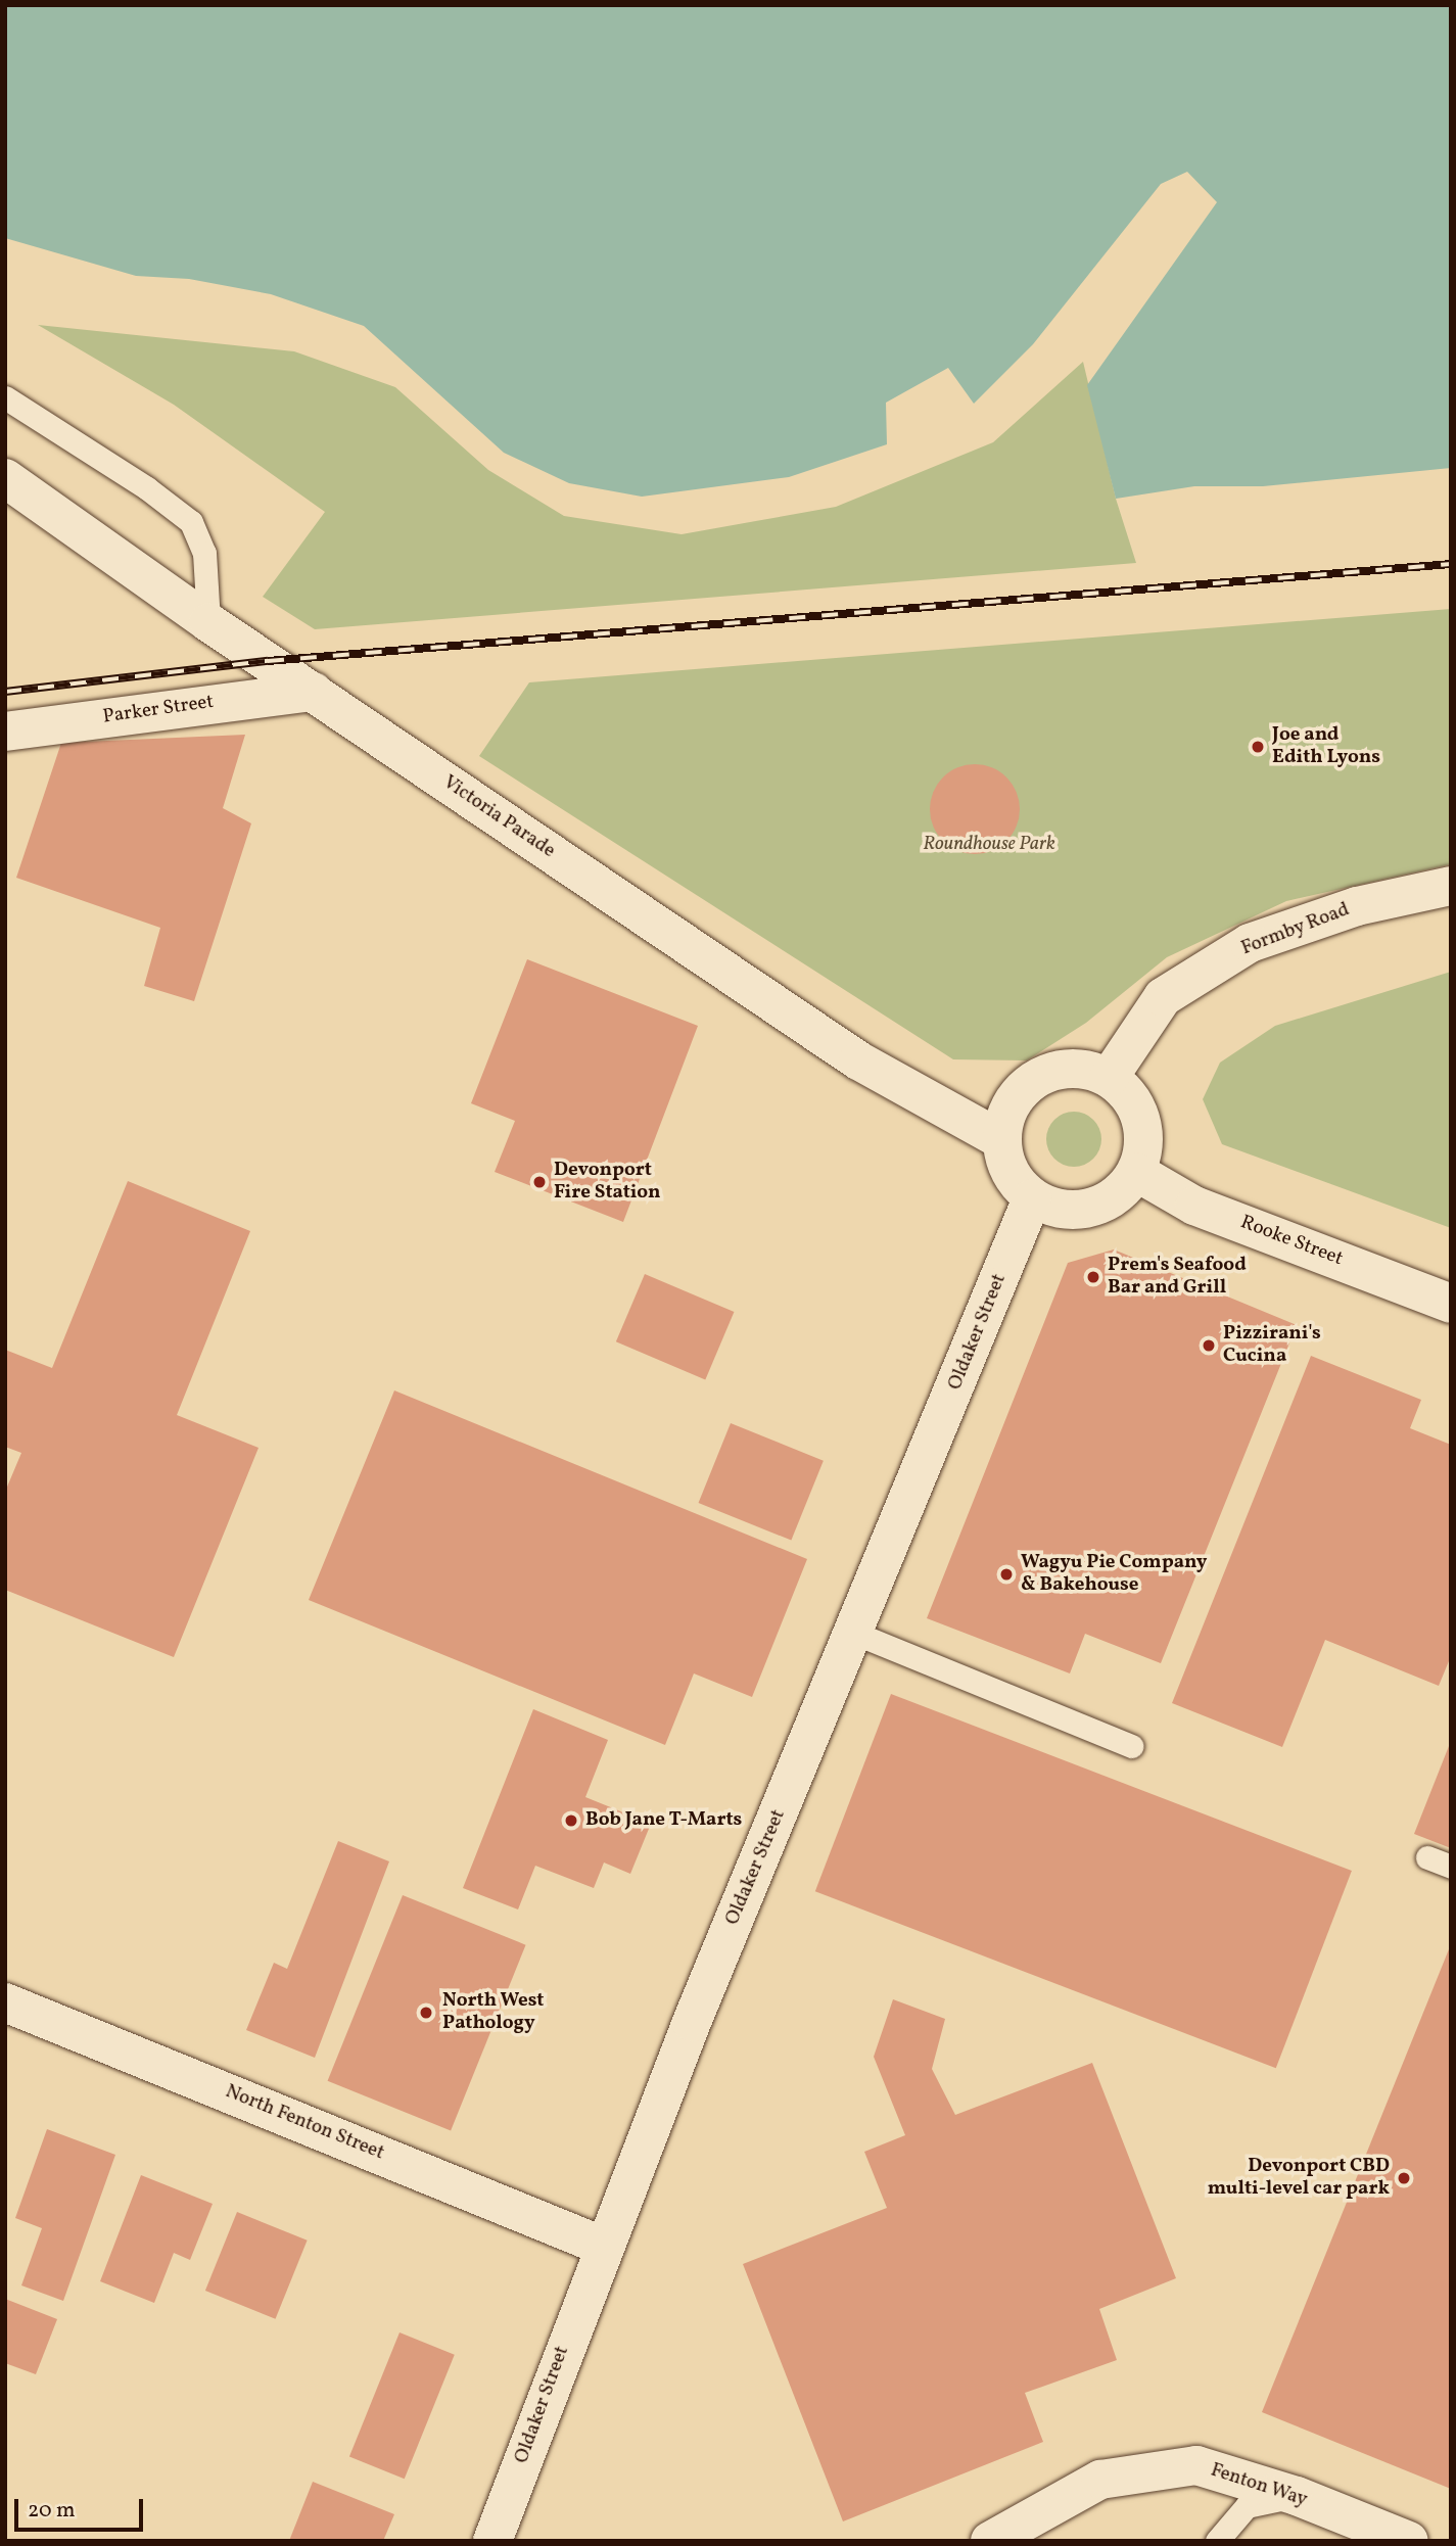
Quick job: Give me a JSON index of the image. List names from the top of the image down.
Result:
{
  "streets": {
    "main road": [
      "Parker Street",
      "Victoria Parade",
      "Formby Road",
      "Rooke Street",
      "Oldaker Street",
      "North Fenton Street",
      "Fenton Way"
    ]
  },
  "crossings": [
    ["Parker Street", "Victoria Parade"],
    ["Victoria Parade", "Formby Road"],
    ["Victoria Parade", "Rooke Street"],
    ["Victoria Parade", "Oldaker Street"],
    ["Formby Road", "Rooke Street"],
    ["Formby Road", "Oldaker Street"],
    ["Rooke Street", "Oldaker Street"],
    ["Oldaker Street", "North Fenton Street"]
  ],
  "parks": ["Roundhouse Park"],
  "places": [
    "Joe and Edith Lyons",
    "Devonport Fire Station",
    "Prem's Seafood Bar and Grill",
    "Pizzirani's Cucina",
    "Wagyu Pie Company & Bakehouse",
    "Bob Jane T-Marts",
    "North West Pathology",
    "Devonport CBD multi-level car park"
  ],
  "scale_bar": "20 m"
}
